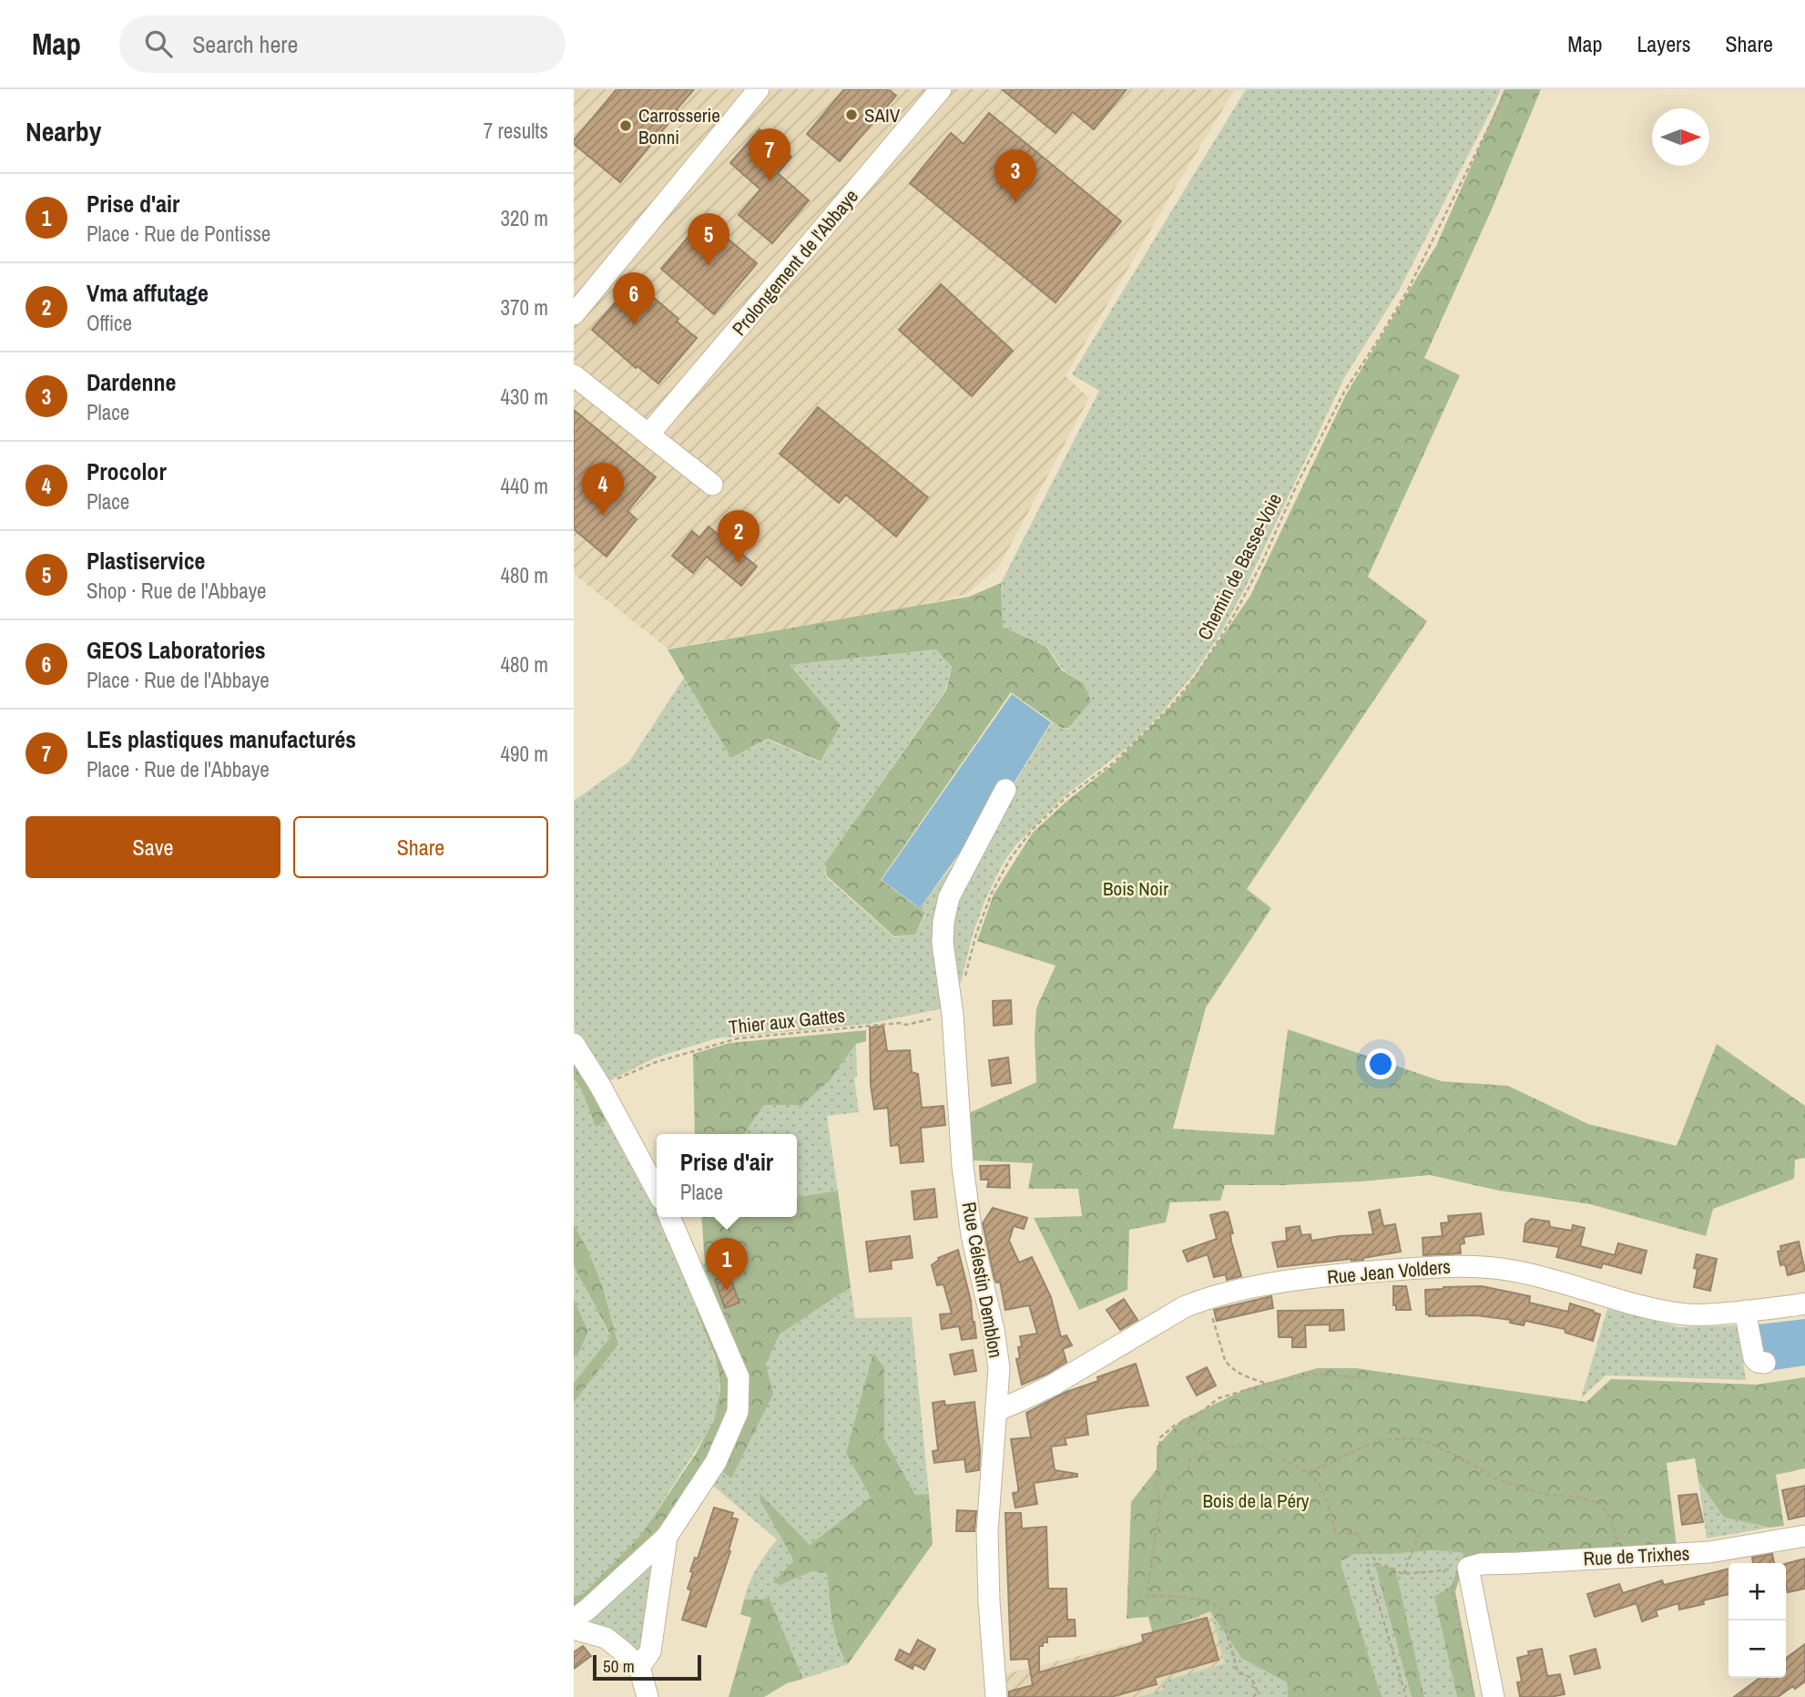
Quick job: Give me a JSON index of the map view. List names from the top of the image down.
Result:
{
  "streets": {
    "street": [
      "Prolongement de l'Abbaye",
      "Rue Jean Volders",
      "Rue Célestin Demblon",
      "Rue de Trixhes"
    ],
    "path": ["Chemin de Basse-Voie", "Thier aux Gattes"]
  },
  "crossings": [
    ["Thier aux Gattes", "Rue Célestin Demblon"],
    ["Rue Jean Volders", "Rue Célestin Demblon"]
  ],
  "parks": ["Bois Noir", "Bois de la Péry"],
  "places": ["SAIV", "Carrosserie Bonni"],
  "scale_bar": "50 m",
  "north": "right",
  "page": {
    "header": "Map",
    "search": "Search here",
    "nav": ["Map", "Layers", "Share"],
    "heading": ["Nearby", "7 results"],
    "pins": [
      "7",
      "3",
      "5",
      "6",
      "4",
      "2",
      "1"
    ],
    "list": [
      {
        "mark": "1",
        "name": "Prise d'air",
        "note": "Place · Rue de Pontisse",
        "value": "320 m"
      },
      {
        "mark": "2",
        "name": "Vma affutage",
        "note": "Office",
        "value": "370 m"
      },
      {
        "mark": "3",
        "name": "Dardenne",
        "note": "Place",
        "value": "430 m"
      },
      {
        "mark": "4",
        "name": "Procolor",
        "note": "Place",
        "value": "440 m"
      },
      {
        "mark": "5",
        "name": "Plastiservice",
        "note": "Shop · Rue de l'Abbaye",
        "value": "480 m"
      },
      {
        "mark": "6",
        "name": "GEOS Laboratories",
        "note": "Place · Rue de l'Abbaye",
        "value": "480 m"
      },
      {
        "mark": "7",
        "name": "LEs plastiques manufacturés",
        "note": "Place · Rue de l'Abbaye",
        "value": "490 m"
      }
    ],
    "buttons": ["Save", "Share"],
    "popup": ["Prise d'air", "Place"],
    "map_buttons": ["+", "−"],
    "scale": "50 m"
  }
}
